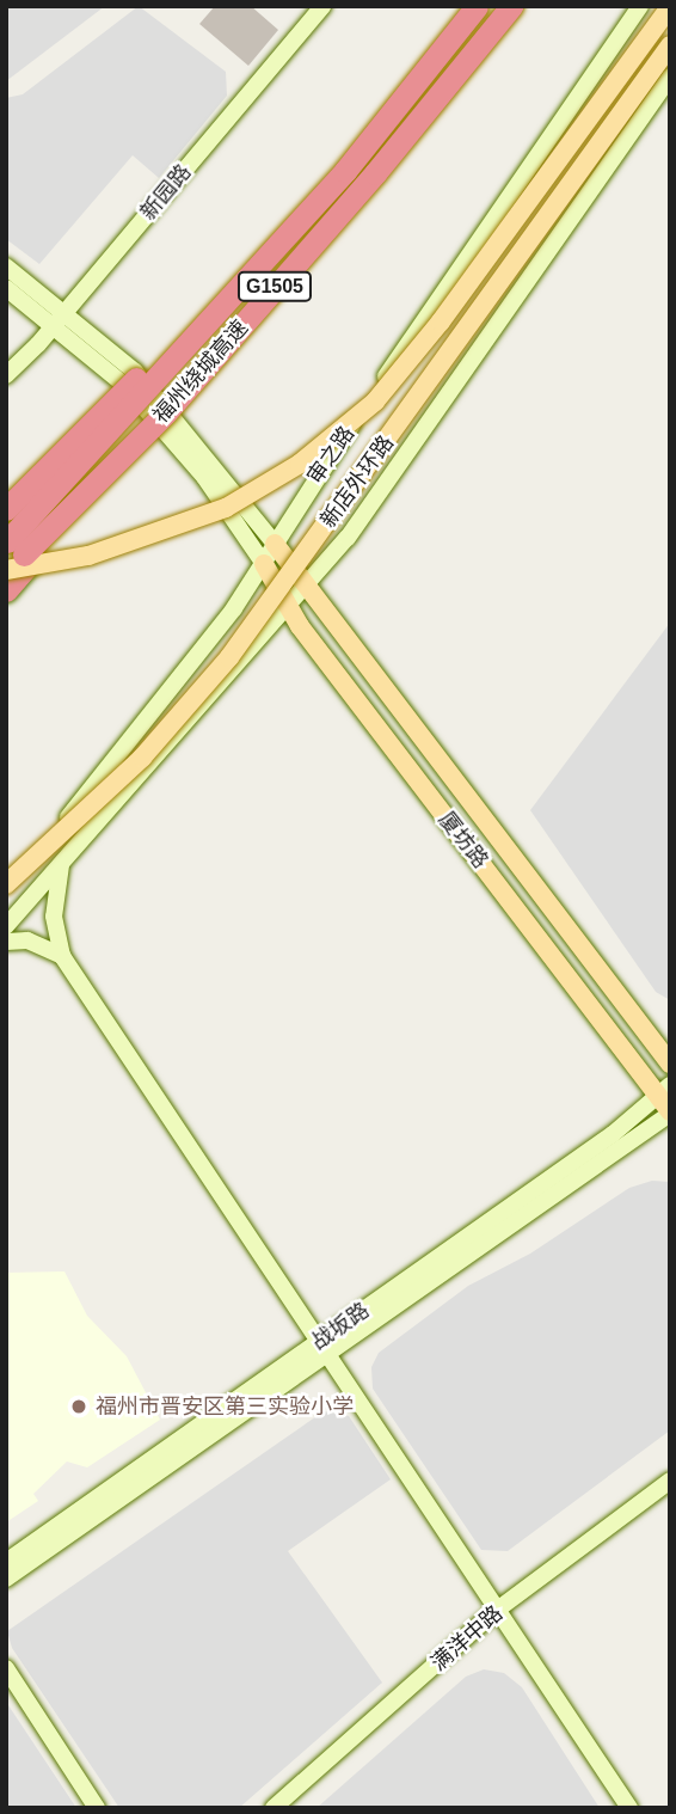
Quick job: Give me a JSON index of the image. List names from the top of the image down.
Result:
{
  "streets": {
    "highway": ["G1505", "福州绕城高速"],
    "main road": [
      "新园路",
      "审之路",
      "新店外环路",
      "厦坊路",
      "战坂路",
      "满洋中路"
    ]
  },
  "crossings": [
    ["福州绕城高速", "新店外环路"],
    ["审之路", "厦坊路"],
    ["厦坊路", "战坂路"]
  ],
  "places": ["福州市晋安区第三实验小学"]
}
